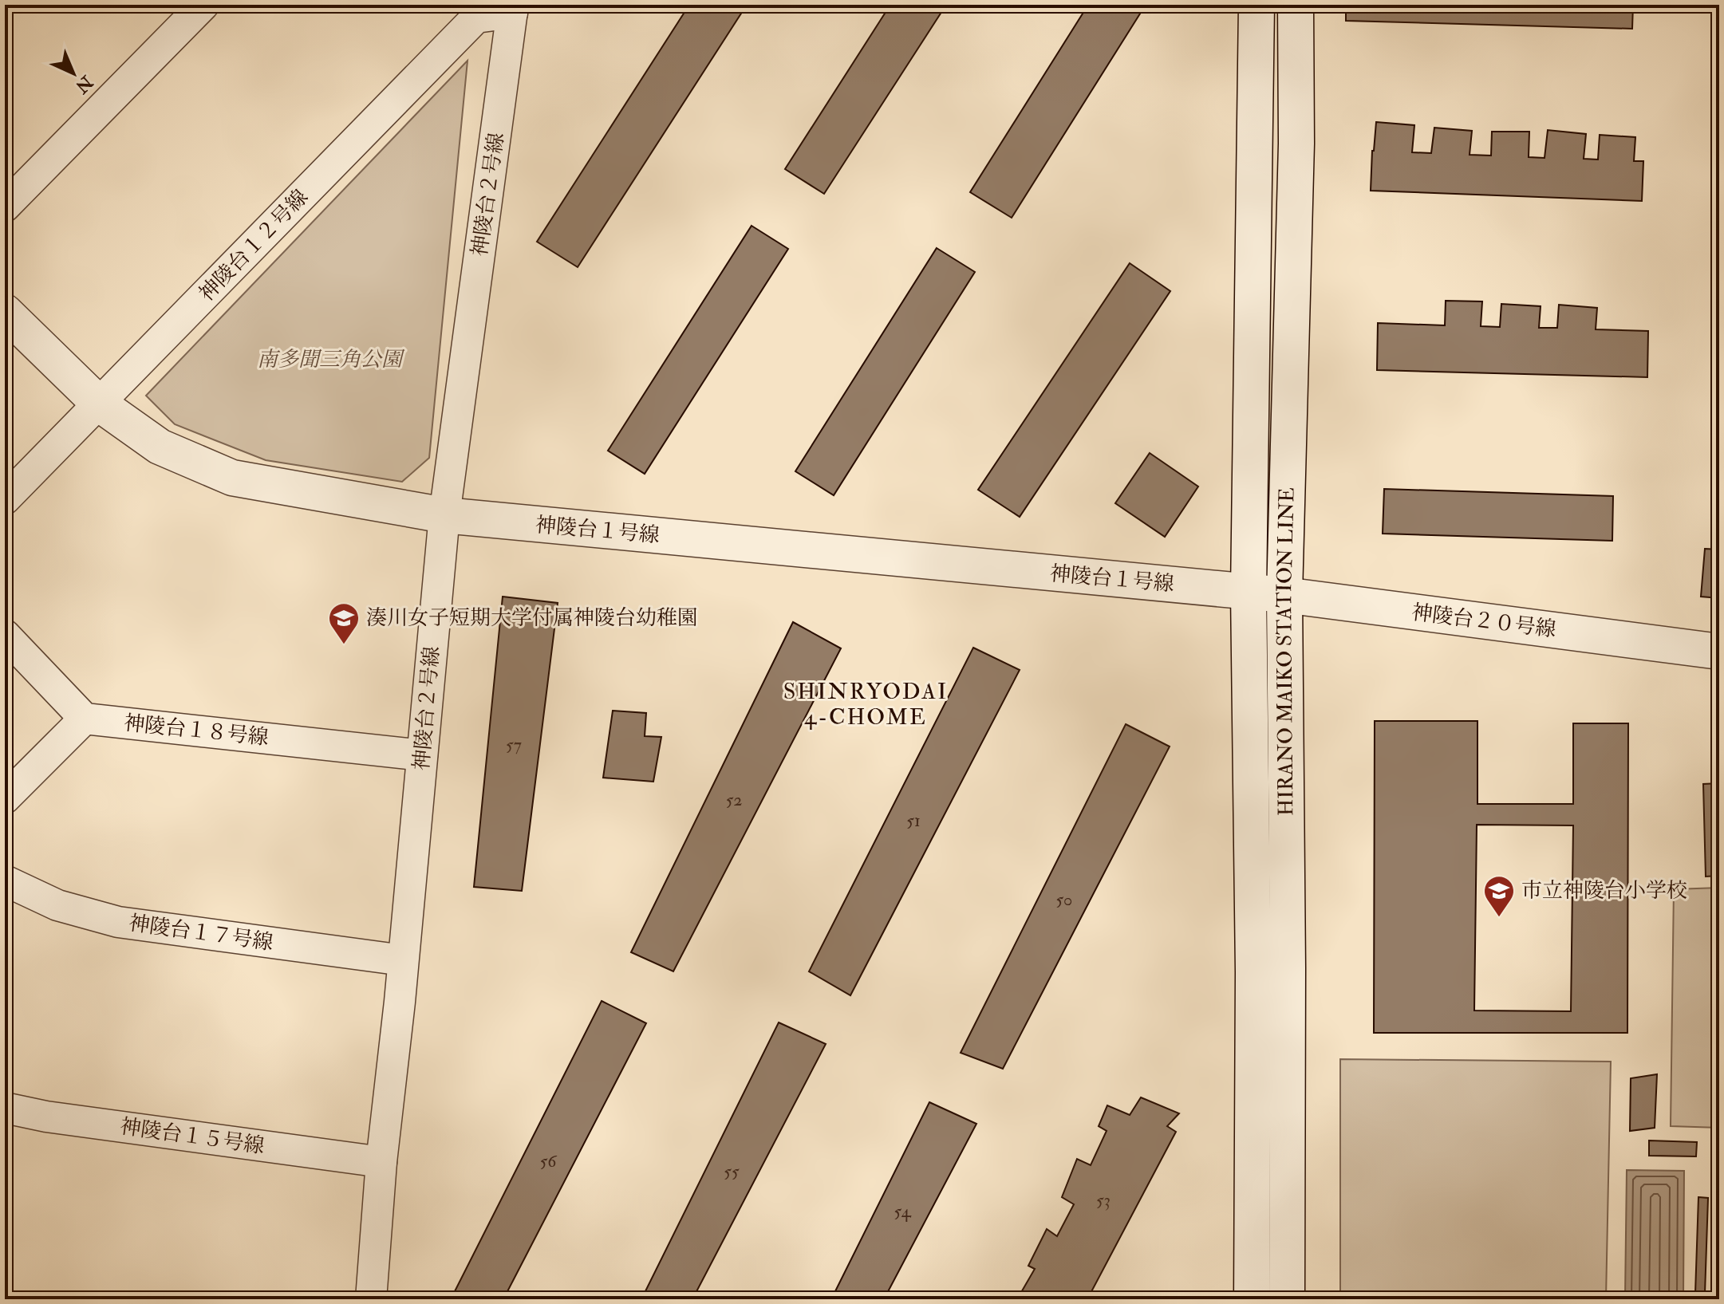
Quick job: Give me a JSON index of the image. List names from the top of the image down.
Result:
{
  "streets": {
    "main road": ["神陵台１号線", "神陵台２０号線", "HIRANO MAIKO STATION LINE"],
    "street": [
      "神陵台２号線",
      "神陵台１２号線",
      "神陵台１８号線",
      "神陵台１７号線",
      "神陵台１５号線"
    ]
  },
  "crossings": [
    ["神陵台２号線", "神陵台１２号線"],
    ["神陵台２号線", "神陵台１号線"],
    ["神陵台２号線", "神陵台１８号線"],
    ["神陵台２号線", "神陵台１７号線"],
    ["神陵台２号線", "神陵台１５号線"],
    ["神陵台１２号線", "神陵台１号線"],
    ["神陵台１号線", "神陵台２０号線"],
    ["神陵台１号線", "HIRANO MAIKO STATION LINE"],
    ["神陵台２０号線", "HIRANO MAIKO STATION LINE"]
  ],
  "districts": ["SHINRYODAI 4-CHOME"],
  "parks": ["南多聞三角公園"],
  "places": {
    "school or university": ["湊川女子短期大学付属神陵台幼稚園", "市立神陵台小学校"]
  },
  "house_numbers": [
    "57",
    "52",
    "51",
    "50",
    "56",
    "55",
    "53",
    "54"
  ],
  "north": "bottom right"
}
